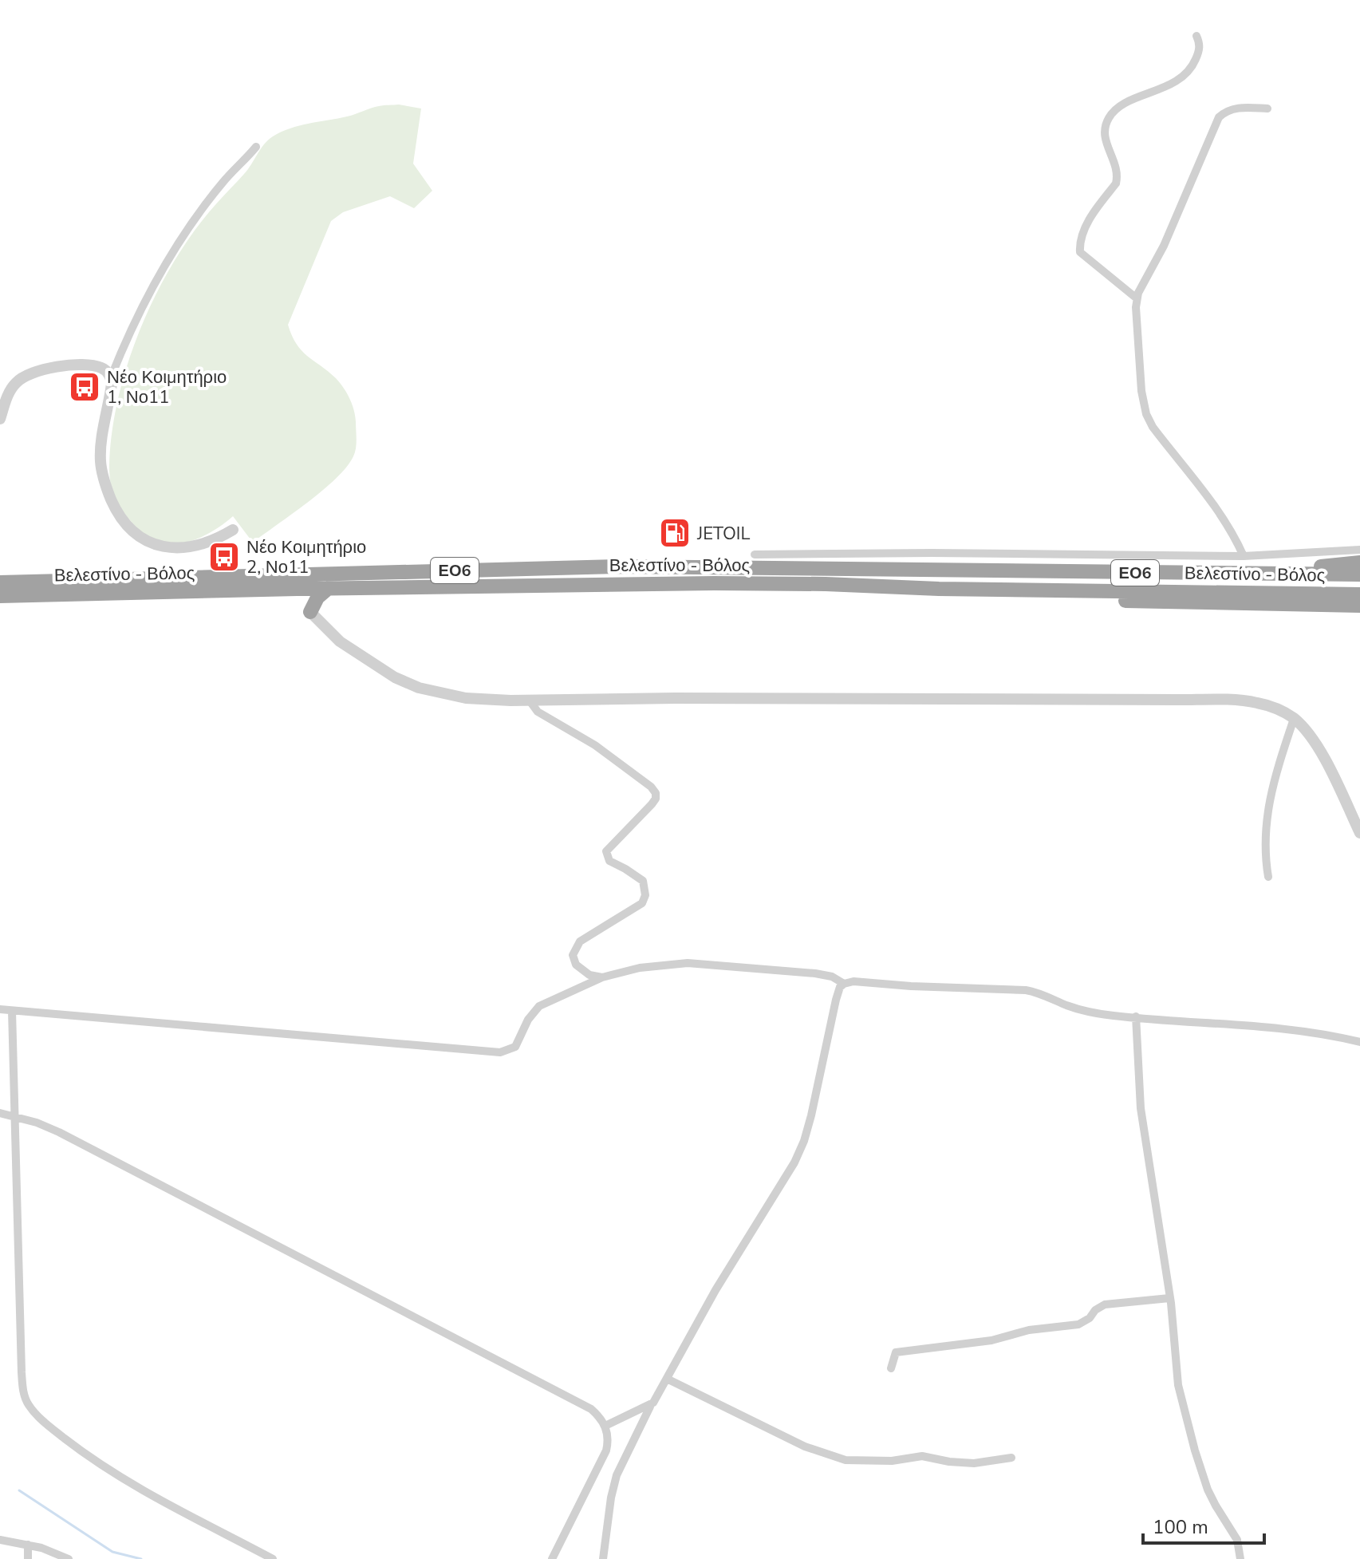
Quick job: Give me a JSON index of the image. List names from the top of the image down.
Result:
{
  "streets": {
    "highway": ["Βελεστίνο - Βόλος", "ΕΟ6"]
  },
  "places": {
    "bus stop": ["Νέο Κοιμητήριο 1, Νο11", "Νέο Κοιμητήριο 2, Νο11"],
    "fuel station": ["JETOIL"]
  },
  "scale_bar": "100 m"
}
